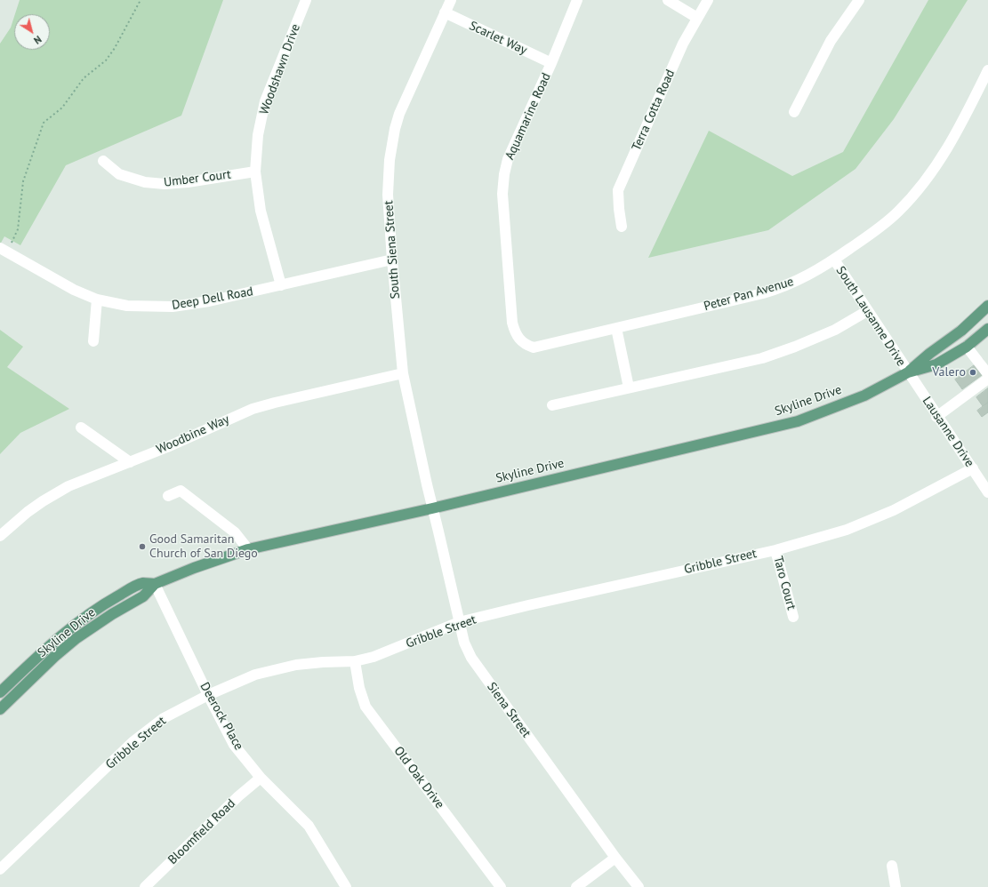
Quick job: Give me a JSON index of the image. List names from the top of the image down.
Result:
{
  "streets": {
    "main road": ["Skyline Drive"],
    "street": [
      "Scarlet Way",
      "Woodshawn Drive",
      "Terra Cotta Road",
      "Aquamarine Road",
      "Umber Court",
      "South Siena Street",
      "Peter Pan Avenue",
      "Deep Dell Road",
      "South Lausanne Drive",
      "Lausanne Drive",
      "Woodbine Way",
      "Gribble Street",
      "Taro Court",
      "Siena Street",
      "Deerock Place",
      "Old Oak Drive",
      "Bloomfield Road"
    ]
  },
  "crossings": [
    ["Scarlet Way", "Aquamarine Road"],
    ["Scarlet Way", "South Siena Street"],
    ["Woodshawn Drive", "Umber Court"],
    ["Woodshawn Drive", "Deep Dell Road"],
    ["Aquamarine Road", "Peter Pan Avenue"],
    ["South Siena Street", "Deep Dell Road"],
    ["South Siena Street", "Skyline Drive"],
    ["South Siena Street", "Woodbine Way"],
    ["South Siena Street", "Siena Street"],
    ["Peter Pan Avenue", "South Lausanne Drive"],
    ["South Lausanne Drive", "Skyline Drive"],
    ["South Lausanne Drive", "Lausanne Drive"],
    ["Skyline Drive", "Lausanne Drive"],
    ["Skyline Drive", "Siena Street"],
    ["Skyline Drive", "Deerock Place"],
    ["Lausanne Drive", "Gribble Street"],
    ["Gribble Street", "Taro Court"],
    ["Gribble Street", "Siena Street"],
    ["Gribble Street", "Deerock Place"],
    ["Gribble Street", "Old Oak Drive"],
    ["Deerock Place", "Bloomfield Road"]
  ],
  "places": ["Valero", "Good Samaritan Church of San Diego"],
  "north": "bottom right"
}
